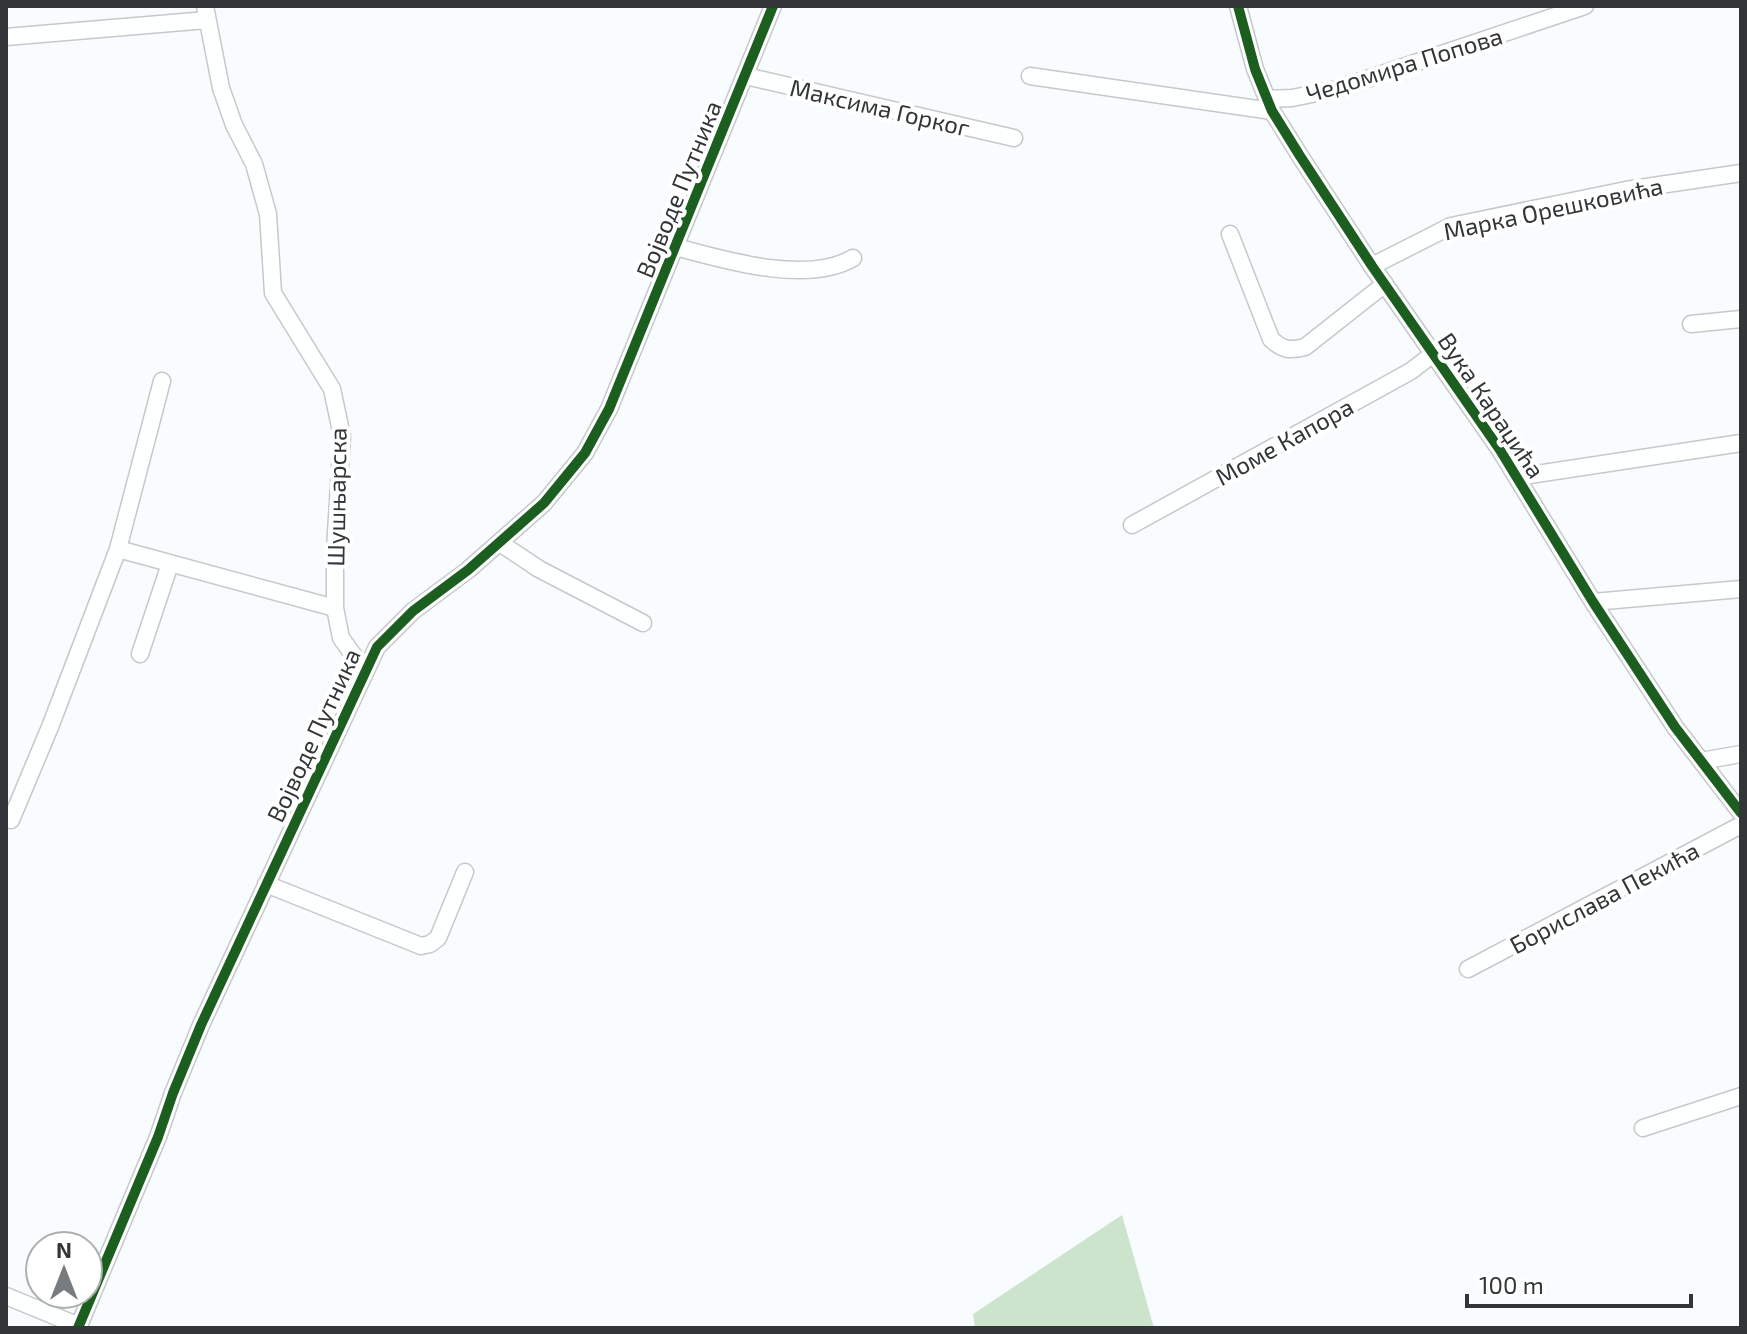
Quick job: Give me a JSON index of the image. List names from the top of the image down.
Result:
{
  "streets": {
    "street": [
      "Чедомира Попова",
      "Максима Горког",
      "Војводе Путника",
      "Марка Орешковића",
      "Вука Караџића",
      "Моме Капора",
      "Шушњарска",
      "Борислава Пекића"
    ]
  },
  "crossings": [
    ["Чедомира Попова", "Вука Караџића"],
    ["Максима Горког", "Војводе Путника"],
    ["Војводе Путника", "Шушњарска"],
    ["Марка Орешковића", "Вука Караџића"],
    ["Вука Караџића", "Моме Капора"]
  ],
  "scale_bar": "100 m",
  "north": "top"
}
